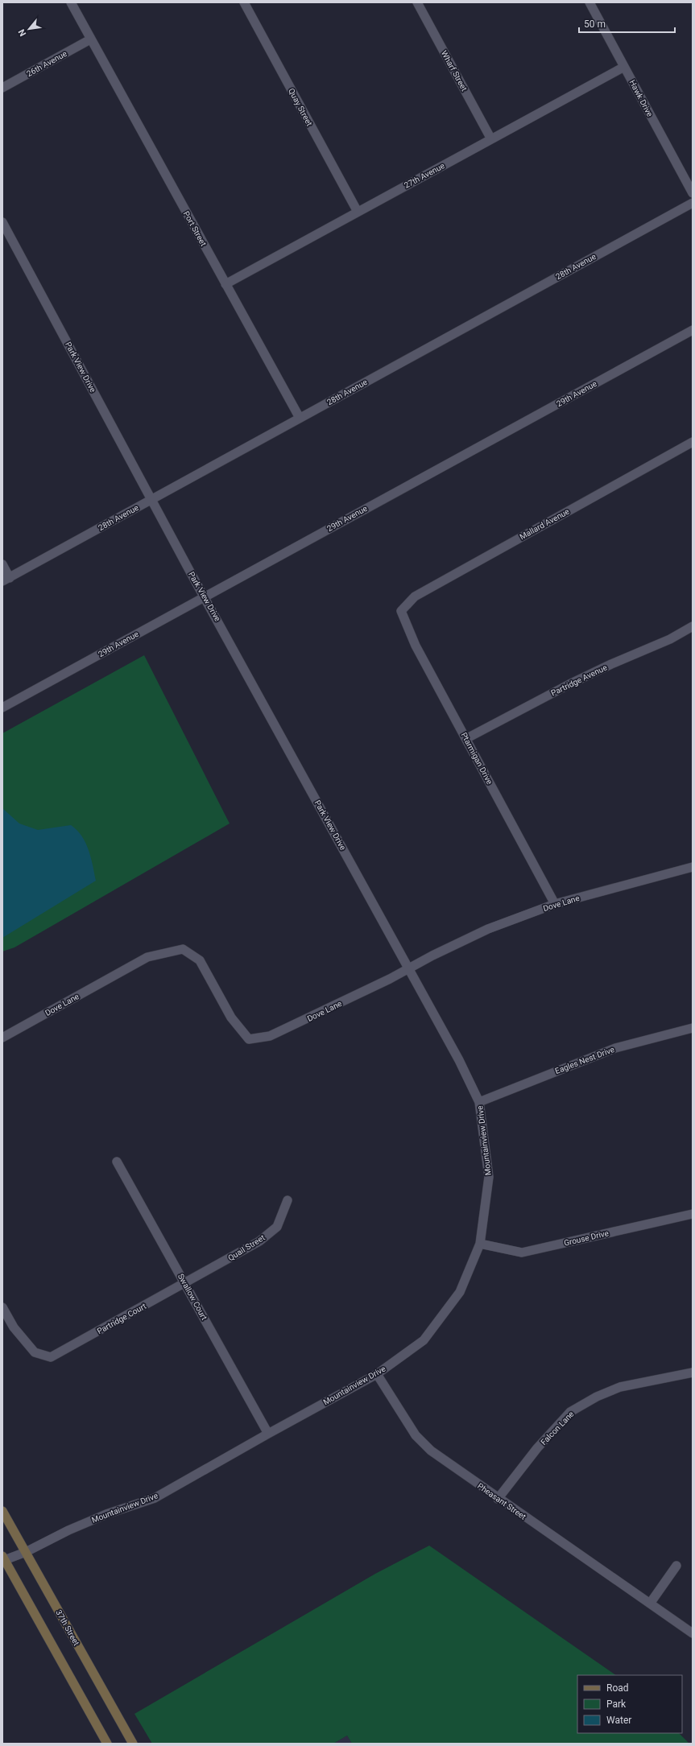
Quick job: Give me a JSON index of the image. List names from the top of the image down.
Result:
{
  "streets": {
    "main road": ["37th Street"],
    "street": [
      "26th Avenue",
      "Wharf Street",
      "Hawk Drive",
      "Quay Street",
      "27th Avenue",
      "Port Street",
      "28th Avenue",
      "Park View Drive",
      "29th Avenue",
      "Mallard Avenue",
      "Partridge Avenue",
      "Ptarmigan Drive",
      "Dove Lane",
      "Eagles Nest Drive",
      "Mountainview Drive",
      "Grouse Drive",
      "Quail Street",
      "Swallow Court",
      "Partridge Court",
      "Falcon Lane",
      "Pheasant Street"
    ]
  },
  "crossings": [
    ["26th Avenue", "Port Street"],
    ["Wharf Street", "27th Avenue"],
    ["Hawk Drive", "27th Avenue"],
    ["Quay Street", "27th Avenue"],
    ["27th Avenue", "Port Street"],
    ["Port Street", "28th Avenue"],
    ["28th Avenue", "Park View Drive"],
    ["Park View Drive", "29th Avenue"],
    ["Park View Drive", "Dove Lane"],
    ["Park View Drive", "Mountainview Drive"],
    ["Mallard Avenue", "Ptarmigan Drive"],
    ["Partridge Avenue", "Ptarmigan Drive"],
    ["Ptarmigan Drive", "Dove Lane"],
    ["Dove Lane", "Mountainview Drive"],
    ["Eagles Nest Drive", "Mountainview Drive"],
    ["Mountainview Drive", "Grouse Drive"],
    ["Mountainview Drive", "Swallow Court"],
    ["Mountainview Drive", "Pheasant Street"],
    ["Mountainview Drive", "37th Street"],
    ["Quail Street", "Partridge Court"],
    ["Swallow Court", "Partridge Court"],
    ["Falcon Lane", "Pheasant Street"]
  ],
  "legend": ["Road", "Park", "Water"],
  "scale_bar": "50 m",
  "north": "bottom left"
}
